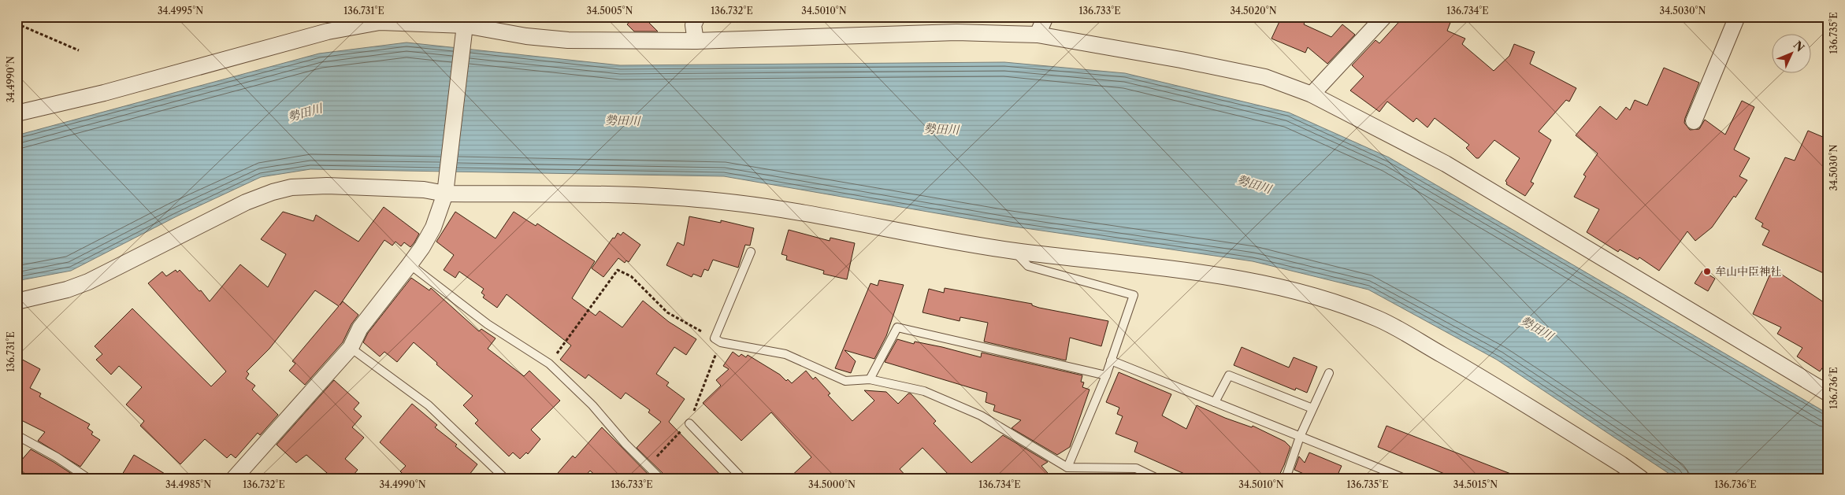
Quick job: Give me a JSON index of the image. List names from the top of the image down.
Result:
{
  "water": ["勢田川"],
  "places": ["牟山中臣神社"],
  "north": "top right",
  "coordinates": [
    "34.4995°N",
    "136.731°E",
    "34.5005°N",
    "136.732°E",
    "34.5010°N",
    "136.733°E",
    "34.5020°N",
    "136.734°E",
    "34.5030°N",
    "136.735°E",
    "34.4990°N",
    "136.736°E",
    "34.4985°N",
    "34.5000°N",
    "34.5015°N"
  ]
}
